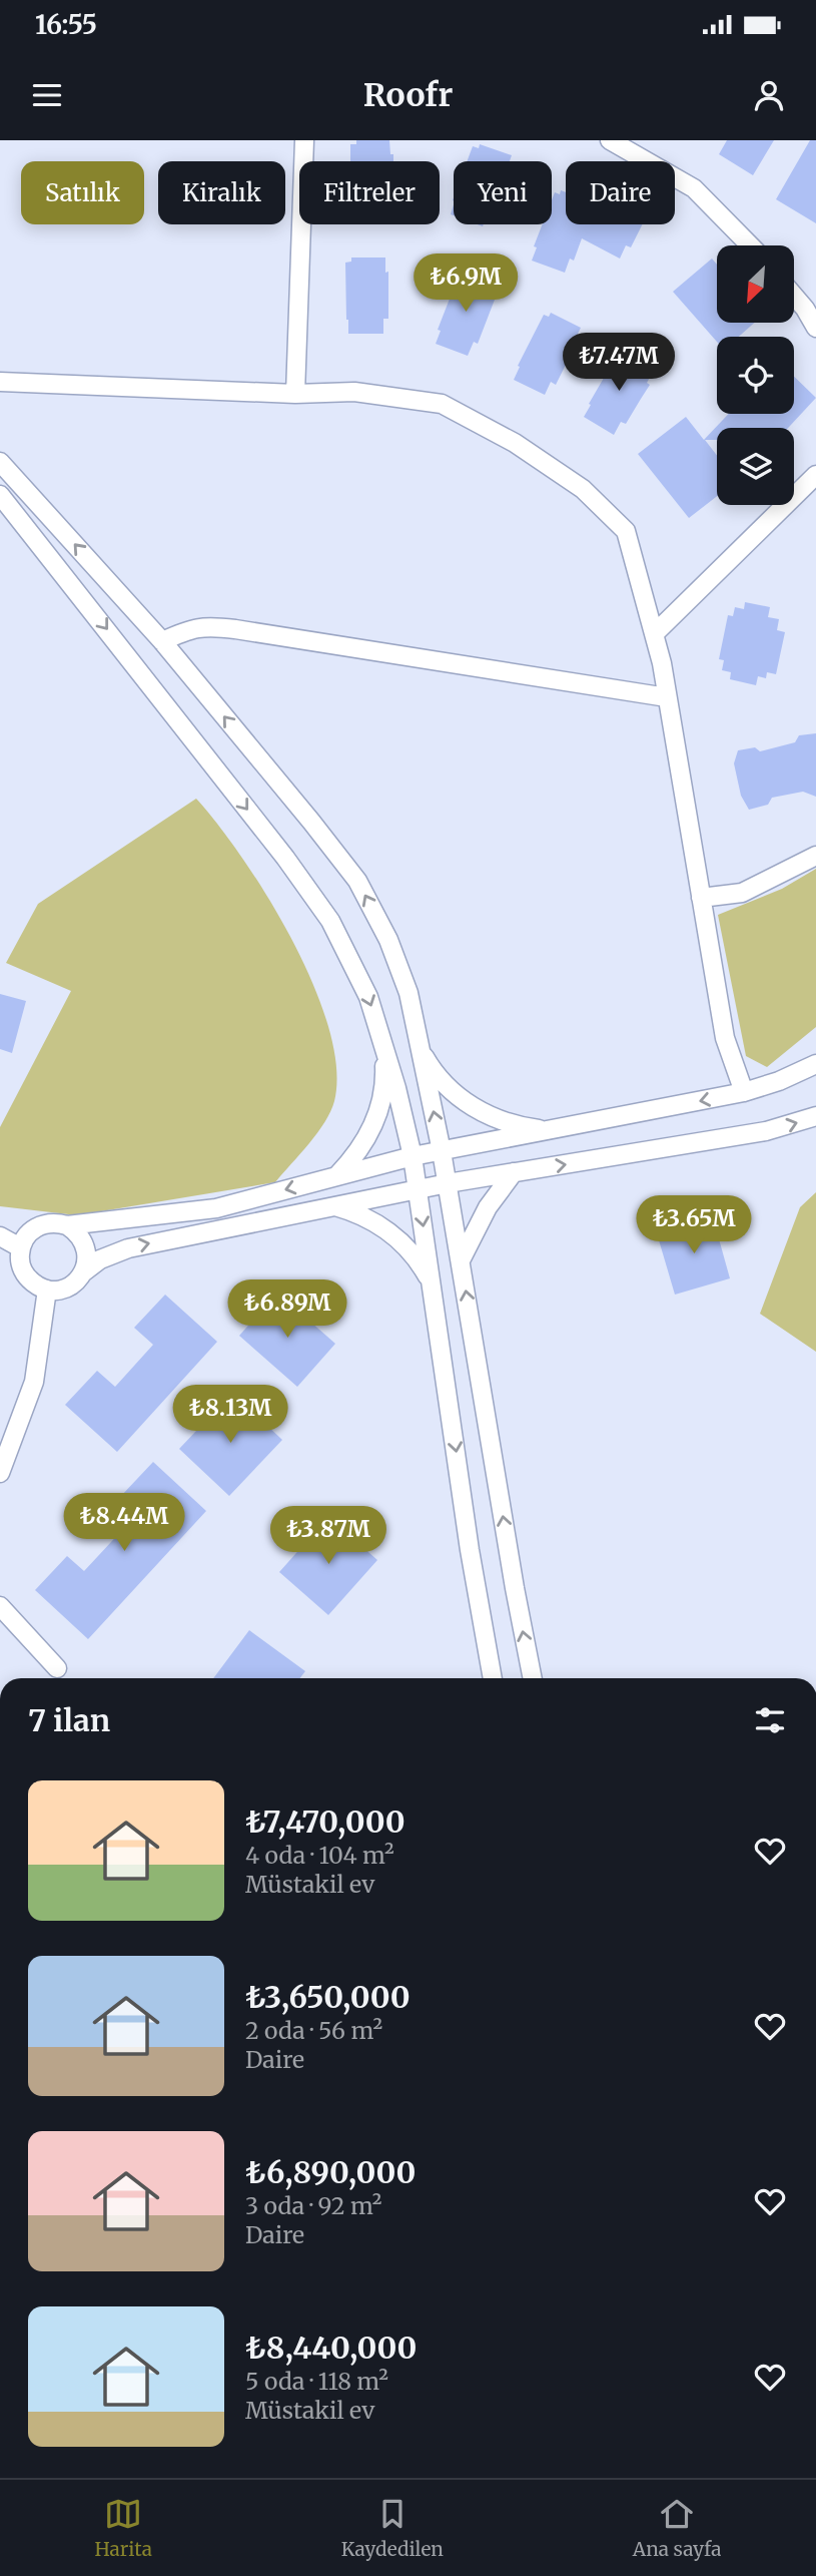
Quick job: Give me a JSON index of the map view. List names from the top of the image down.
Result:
{
  "north": "bottom left",
  "page": {
    "status": "16:55",
    "header": "Roofr",
    "chip": [
      "Satılık",
      "Kiralık",
      "Filtreler",
      "Yeni",
      "Daire"
    ],
    "price": [
      "₺6.9M",
      "₺7.47M",
      "₺3.65M",
      "₺6.89M",
      "₺8.13M",
      "₺8.44M",
      "₺3.87M"
    ],
    "heading": "7 ilan",
    "list": [
      {
        "name": "₺7,470,000",
        "note": "4 oda · 104 m² · Müstakil ev"
      },
      {
        "name": "₺3,650,000",
        "note": "2 oda · 56 m² · Daire"
      },
      {
        "name": "₺6,890,000",
        "note": "3 oda · 92 m² · Daire"
      },
      {
        "name": "₺8,440,000",
        "note": "5 oda · 118 m² · Müstakil ev"
      }
    ],
    "tabs": ["Harita", "Kaydedilen", "Ana sayfa"]
  }
}
